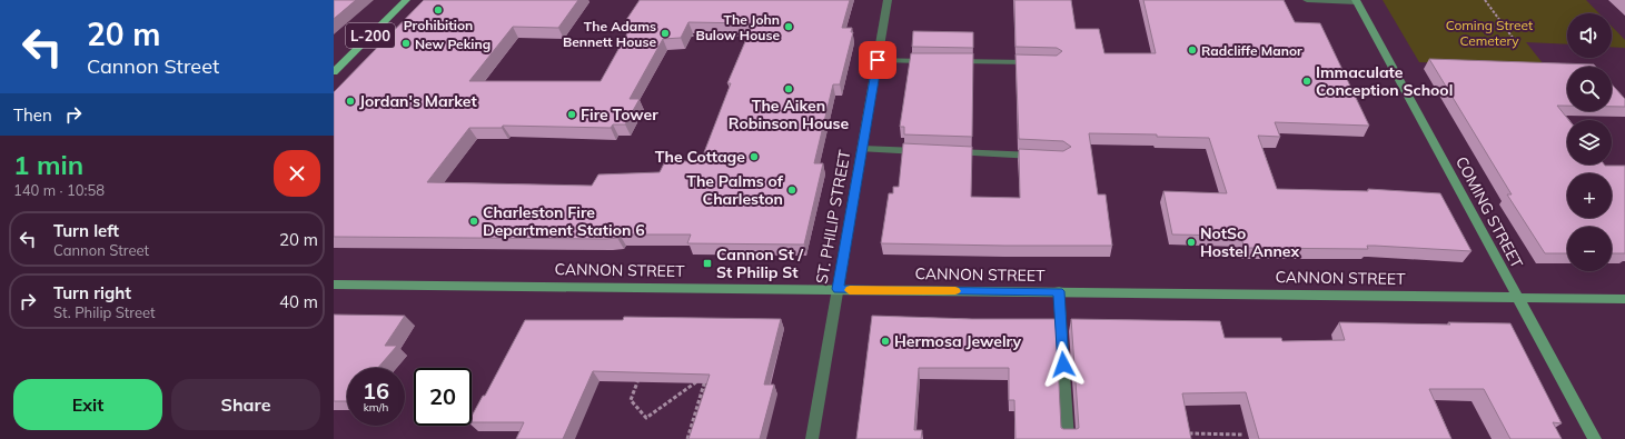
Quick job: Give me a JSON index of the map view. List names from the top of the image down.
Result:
{
  "streets": {
    "main road": ["L-200", "COMING STREET", "CANNON STREET"],
    "street": ["ST. PHILIP STREET"]
  },
  "crossings": [
    ["COMING STREET", "CANNON STREET"],
    ["ST. PHILIP STREET", "CANNON STREET"]
  ],
  "parks": ["Coming Street Cemetery"],
  "places": {
    "other": [
      "Prohibition",
      "The John Bulow House",
      "The Adams Bennett House",
      "New Peking",
      "Radcliffe Manor",
      "Immaculate Conception School",
      "The Aiken Robinson House",
      "Jordan's Market",
      "Fire Tower",
      "The Cottage",
      "The Palms of Charleston",
      "Charleston Fire Department Station 6",
      "NotSo Hostel Annex",
      "Hermosa Jewelry"
    ],
    "transit": ["Cannon St / St Philip St"]
  },
  "page": {
    "turn": ["20 m", "Cannon Street"],
    "map_buttons": ["+", "−"],
    "then": "Then",
    "heading": ["1 min", "140 m · 10:58"],
    "list": [
      {
        "name": "Turn left",
        "note": "Cannon Street",
        "value": "20 m"
      },
      {
        "name": "Turn right",
        "note": "St. Philip Street",
        "value": "40 m"
      }
    ],
    "speed": "16 km/h",
    "limit": "20",
    "buttons": ["Exit", "Share"]
  }
}
